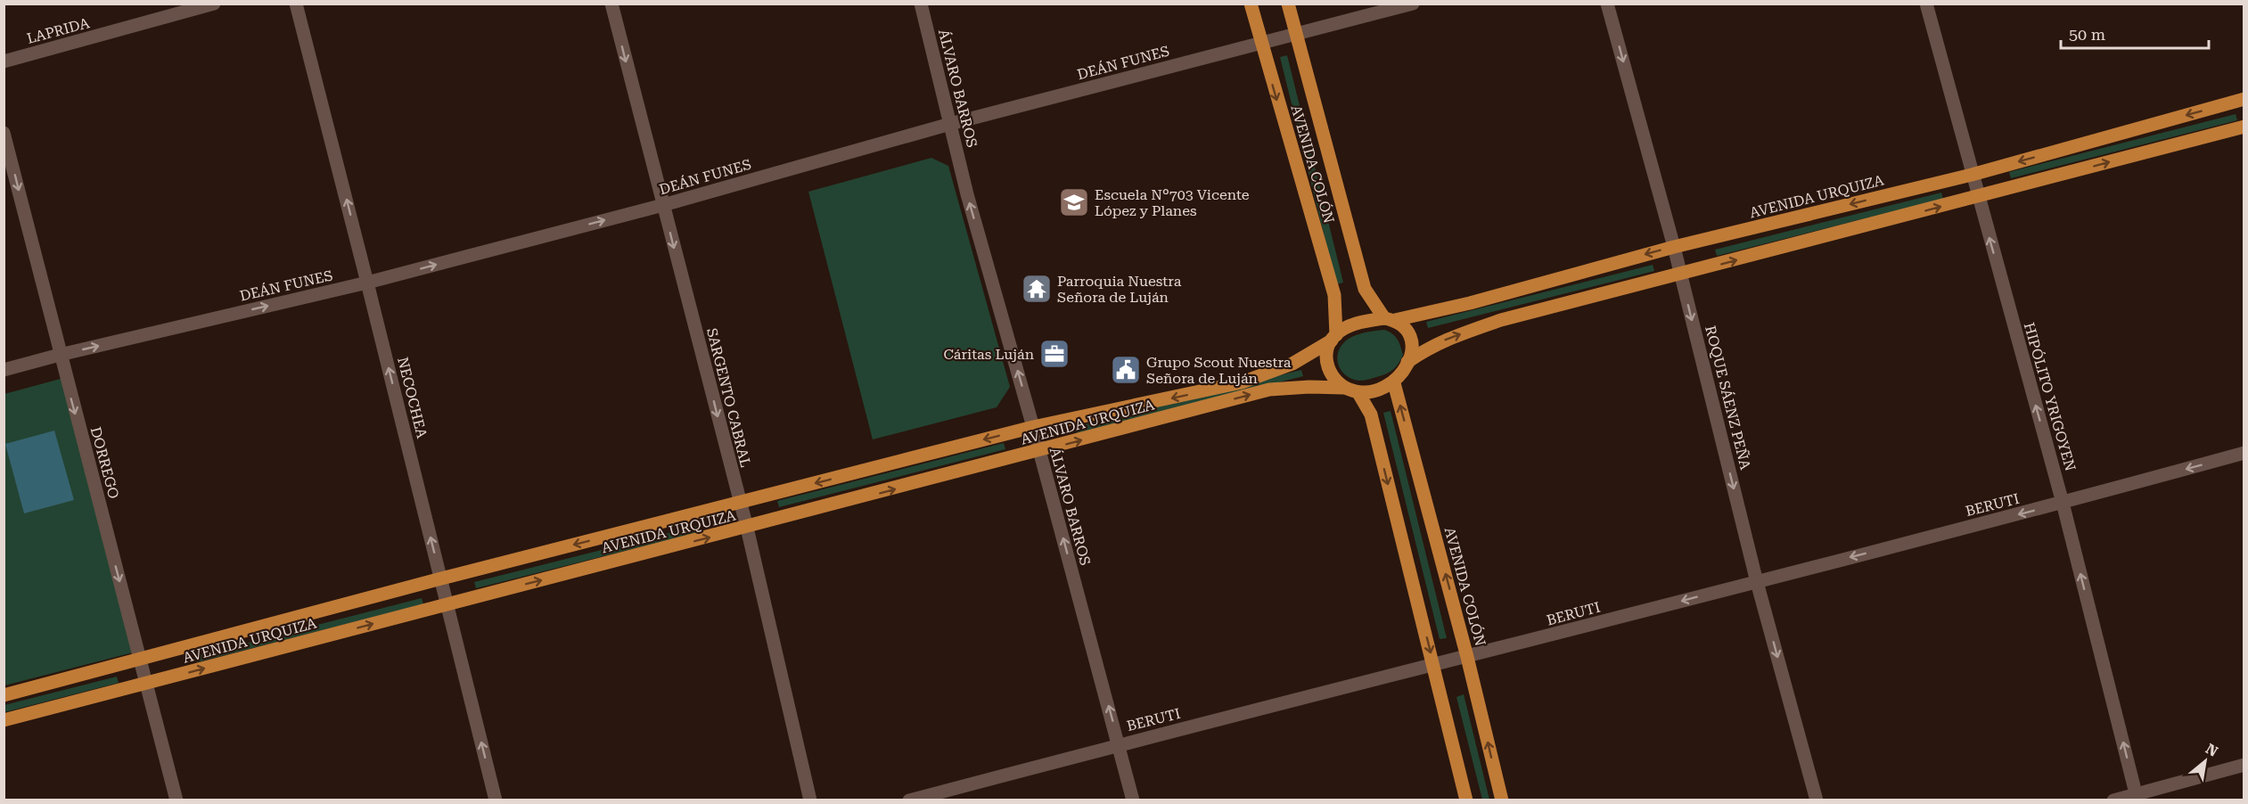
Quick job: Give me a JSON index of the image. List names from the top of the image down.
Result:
{
  "streets": {
    "main road": ["AVENIDA COLÓN", "AVENIDA URQUIZA"],
    "street": [
      "LAPRIDA",
      "DEÁN FUNES",
      "ÁLVARO BARROS",
      "HIPÓLITO YRIGOYEN",
      "NECOCHEA",
      "SARGENTO CABRAL",
      "ROQUE SÁENZ PEÑA",
      "DORREGO",
      "BERUTI"
    ]
  },
  "crossings": [
    ["DEÁN FUNES", "ÁLVARO BARROS"],
    ["DEÁN FUNES", "AVENIDA COLÓN"],
    ["DEÁN FUNES", "NECOCHEA"],
    ["DEÁN FUNES", "SARGENTO CABRAL"],
    ["DEÁN FUNES", "DORREGO"],
    ["ÁLVARO BARROS", "AVENIDA URQUIZA"],
    ["ÁLVARO BARROS", "BERUTI"],
    ["AVENIDA COLÓN", "AVENIDA URQUIZA"],
    ["AVENIDA COLÓN", "BERUTI"],
    ["AVENIDA URQUIZA", "HIPÓLITO YRIGOYEN"],
    ["AVENIDA URQUIZA", "NECOCHEA"],
    ["AVENIDA URQUIZA", "SARGENTO CABRAL"],
    ["AVENIDA URQUIZA", "ROQUE SÁENZ PEÑA"],
    ["AVENIDA URQUIZA", "DORREGO"],
    ["HIPÓLITO YRIGOYEN", "BERUTI"],
    ["ROQUE SÁENZ PEÑA", "BERUTI"]
  ],
  "one_way": [
    "DEÁN FUNES",
    "ÁLVARO BARROS",
    "HIPÓLITO YRIGOYEN",
    "NECOCHEA",
    "SARGENTO CABRAL",
    "ROQUE SÁENZ PEÑA",
    "DORREGO",
    "BERUTI"
  ],
  "places": {
    "school or university": ["Escuela N°703 Vicente López y Planes"],
    "temple": ["Parroquia Nuestra Señora de Luján"],
    "office": ["Cáritas Luján"],
    "public building": ["Grupo Scout Nuestra Señora de Luján"]
  },
  "scale_bar": "50 m",
  "north": "top right"
}
